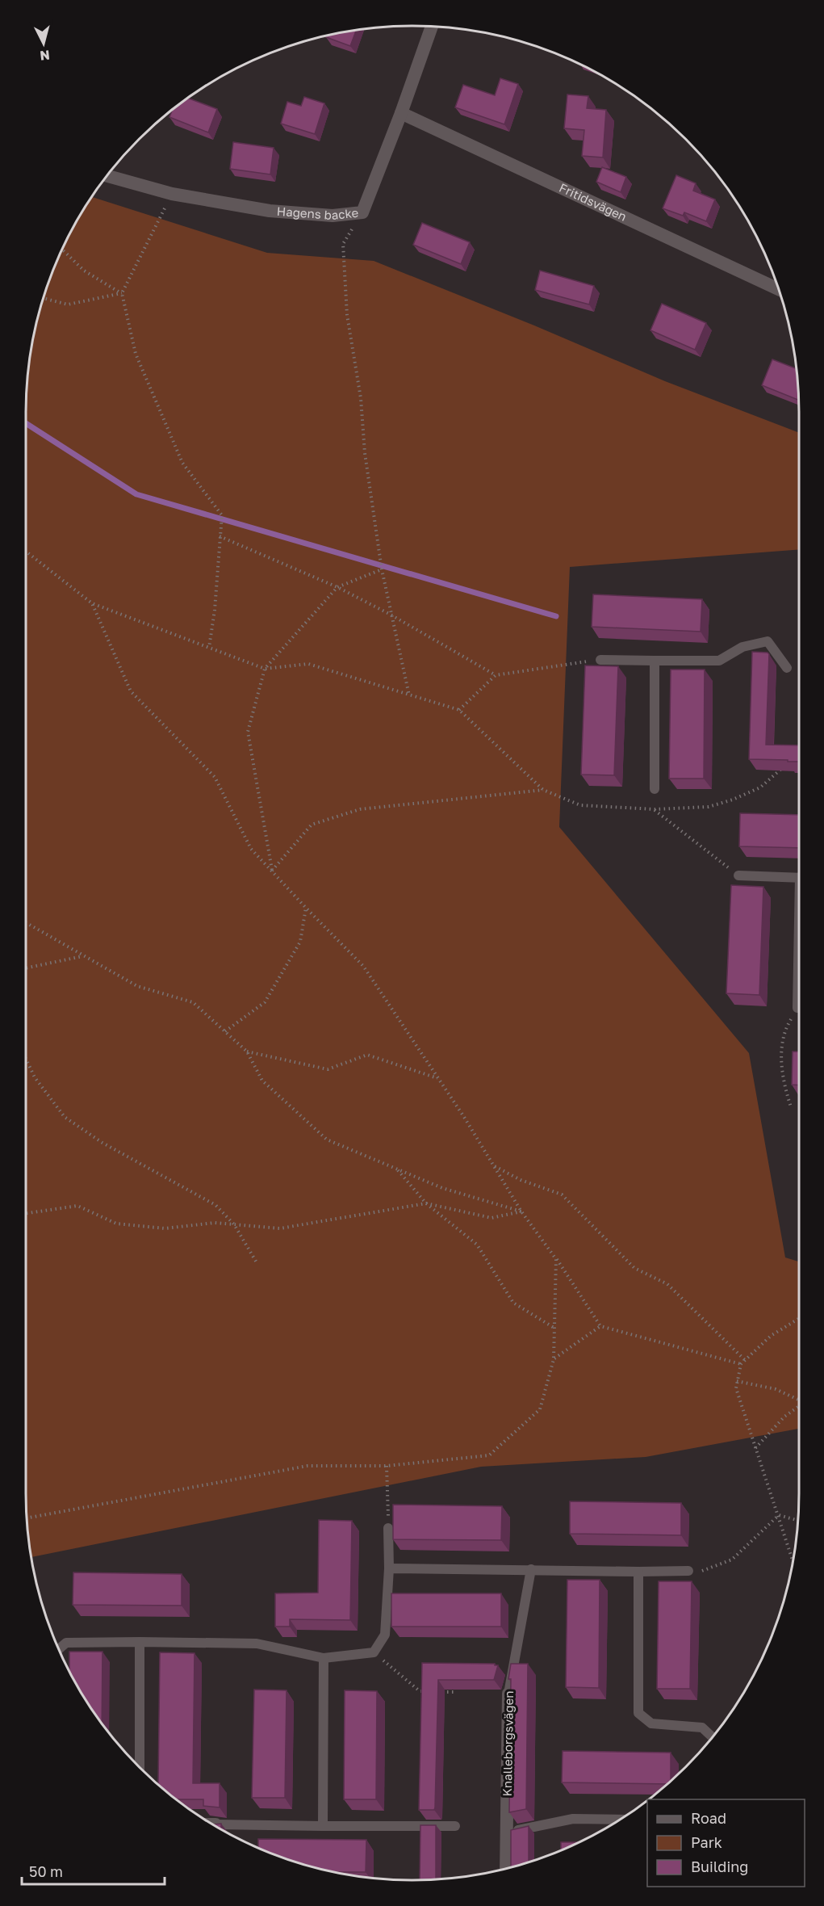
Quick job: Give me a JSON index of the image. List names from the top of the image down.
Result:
{
  "streets": {
    "street": ["Fritidsvägen", "Hagens backe", "Knalleborgsvägen"]
  },
  "crossings": [
    ["Fritidsvägen", "Hagens backe"]
  ],
  "legend": ["Road", "Park", "Building"],
  "scale_bar": "50 m",
  "north": "bottom"
}
